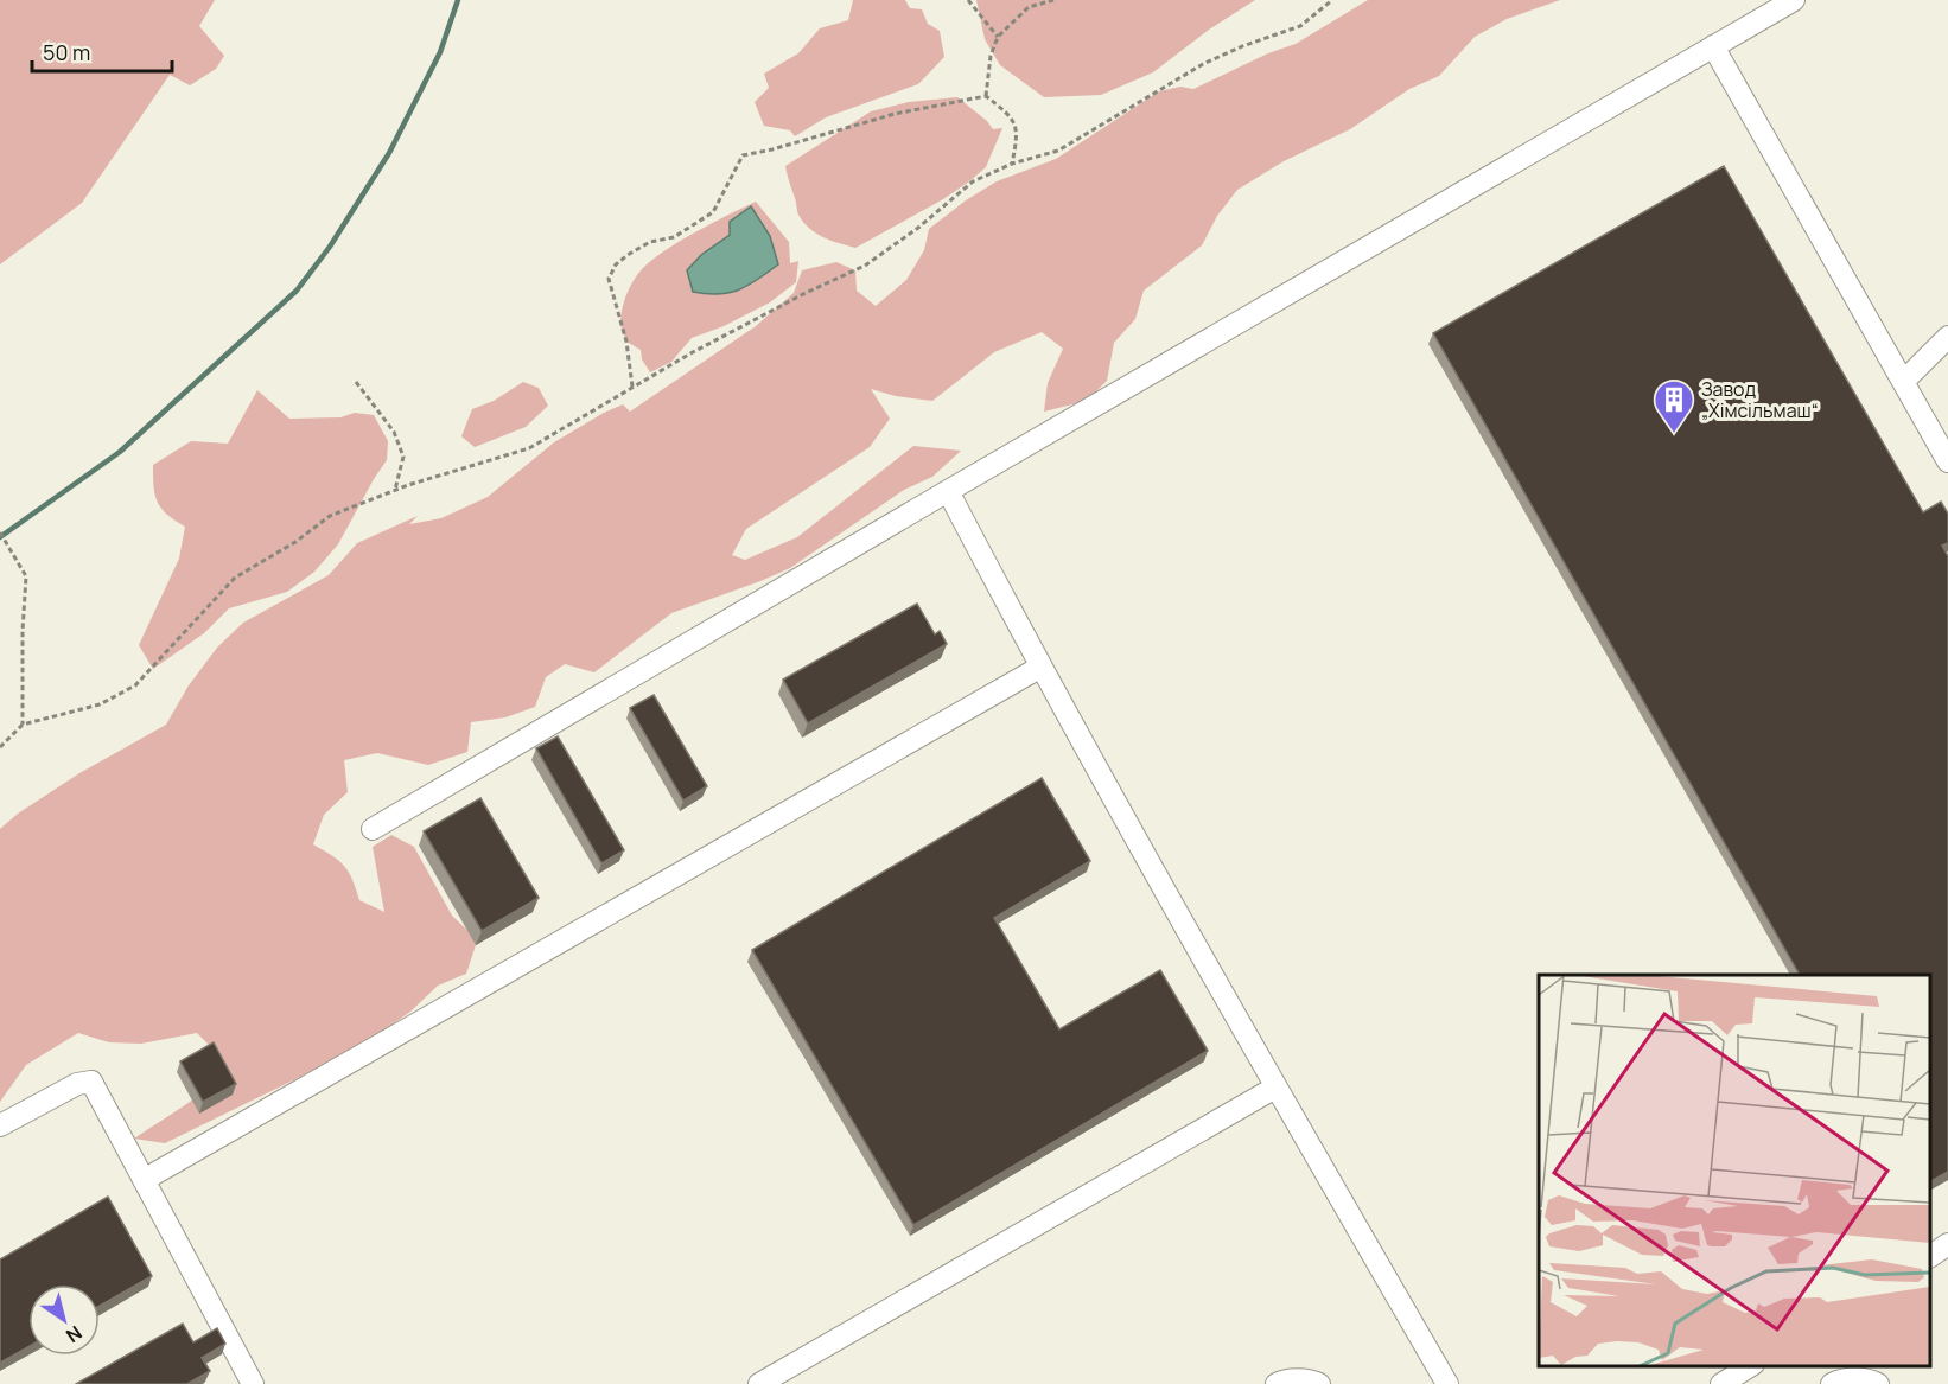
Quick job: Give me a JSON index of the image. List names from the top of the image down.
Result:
{
  "places": {
    "building": ["Завод „Хімсільмаш“"]
  },
  "scale_bar": "50 m",
  "north": "bottom right"
}
